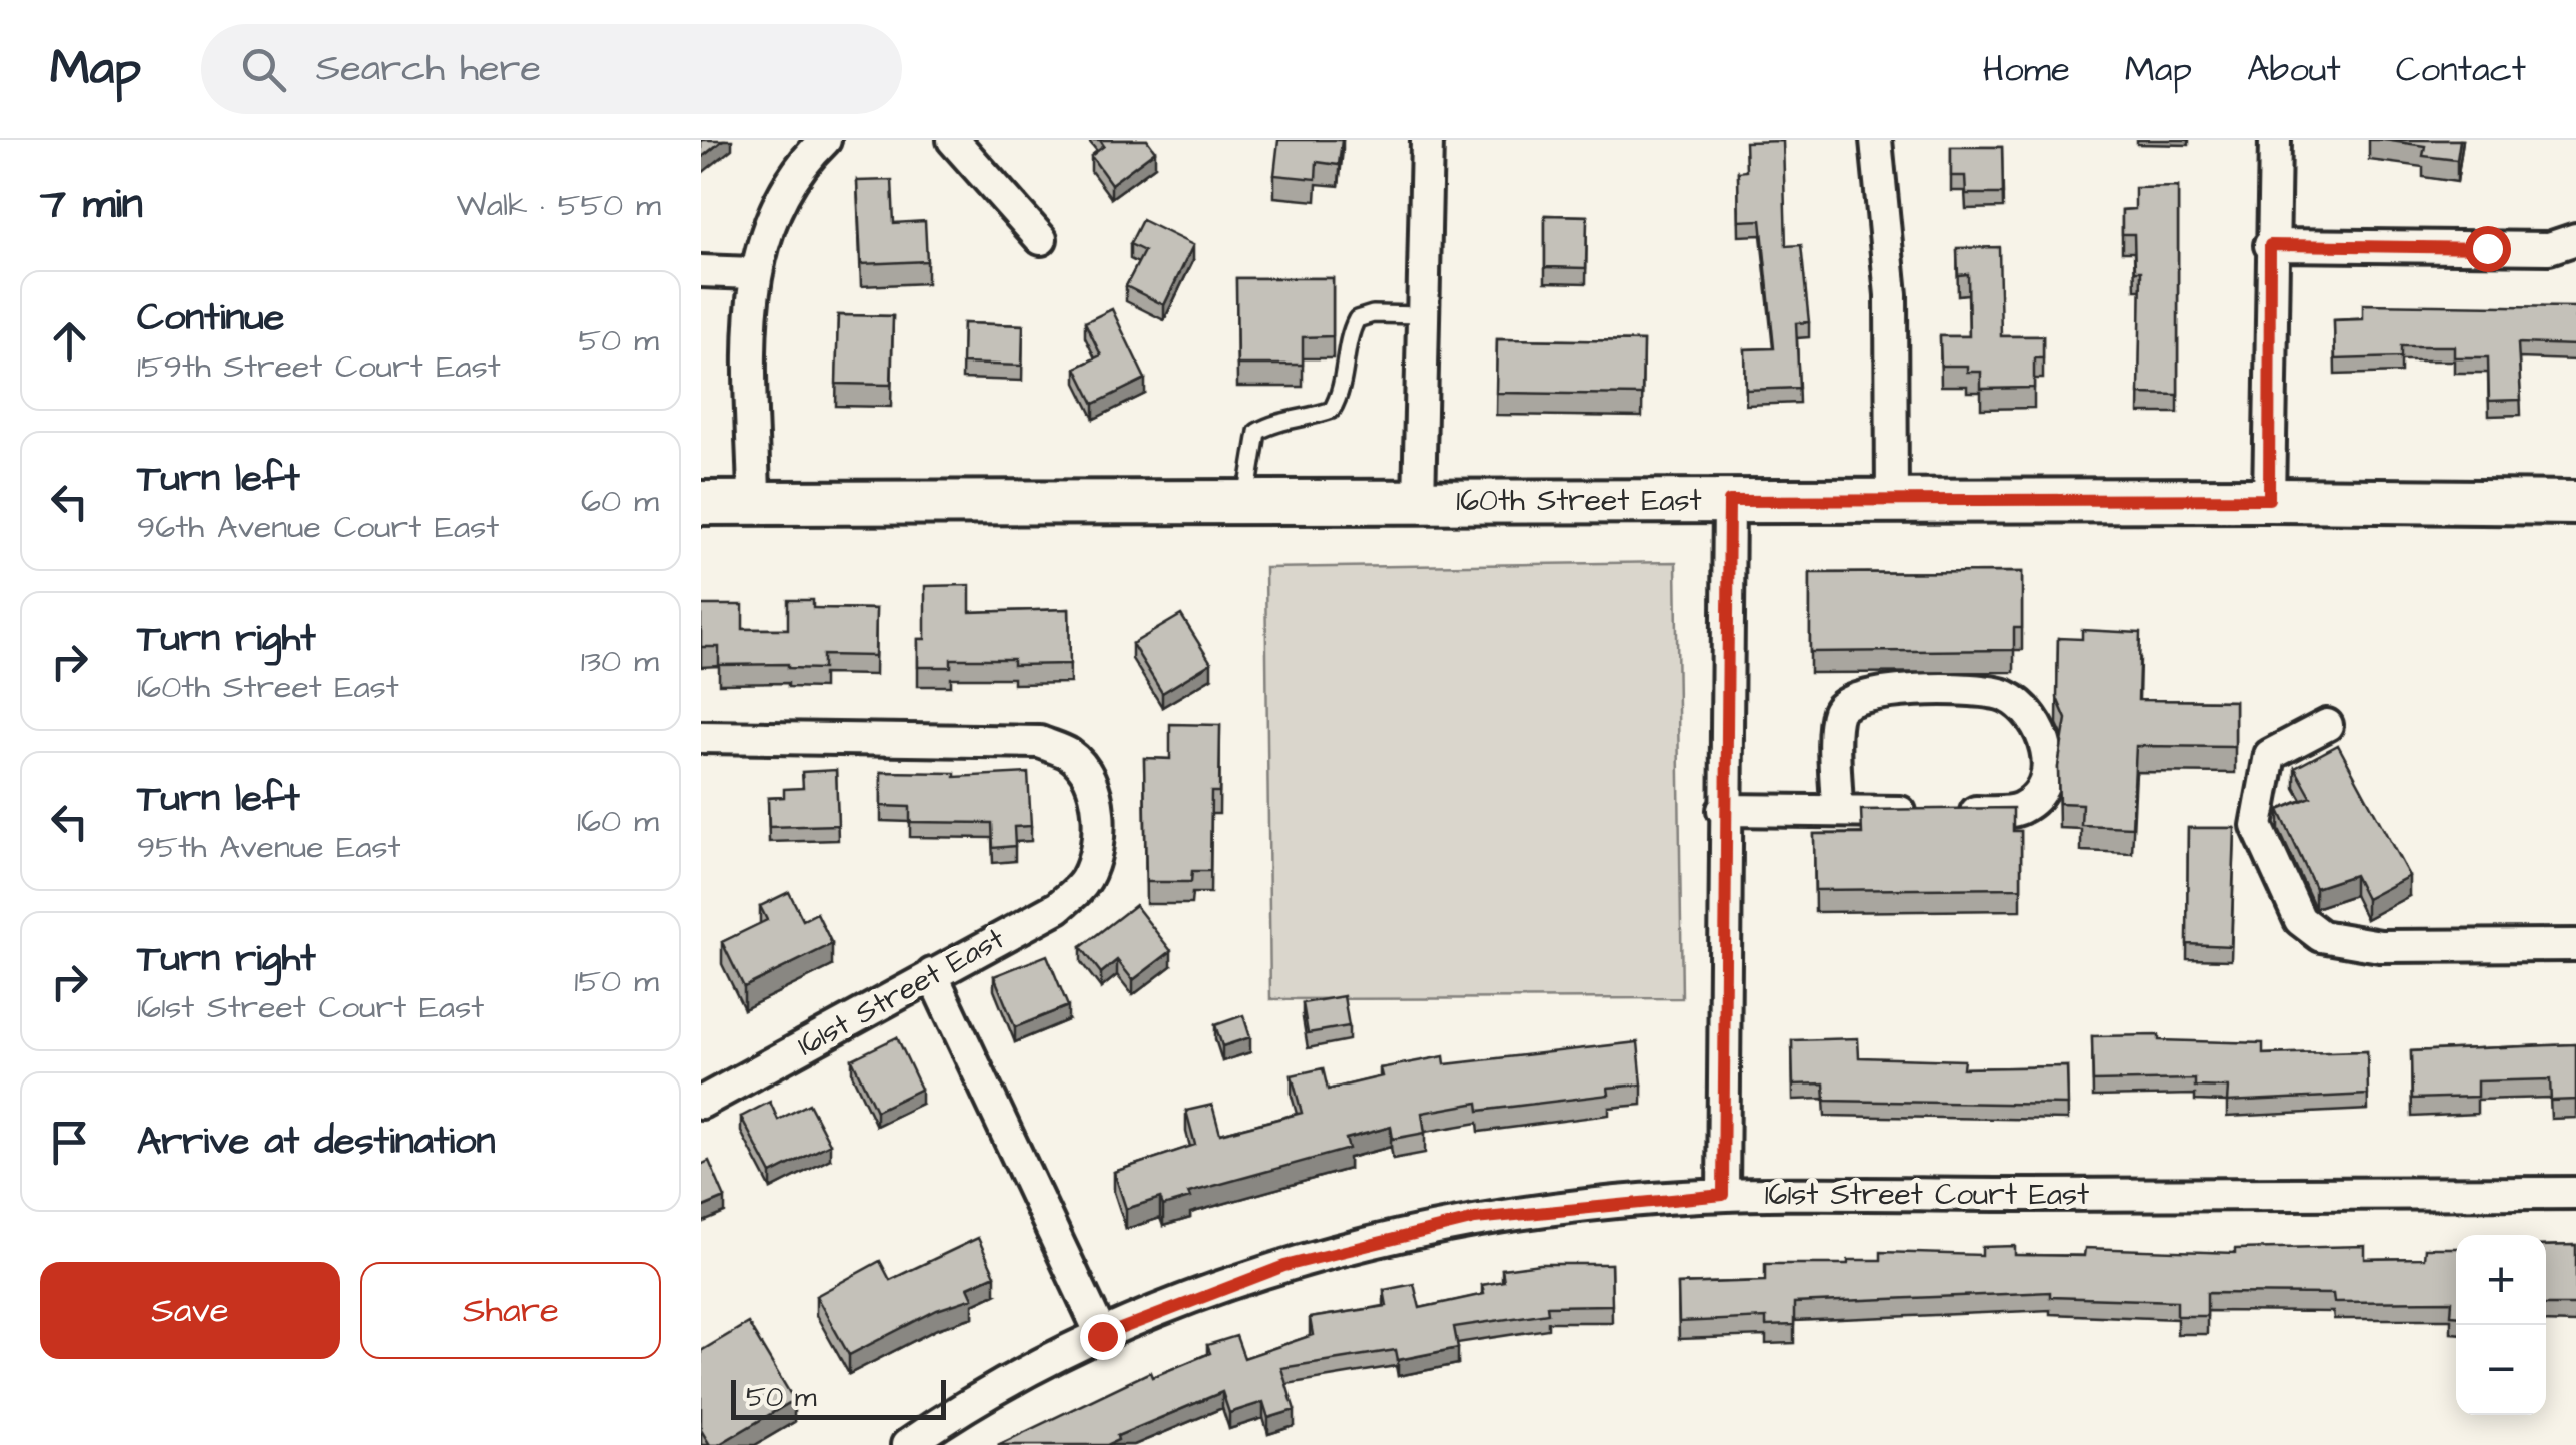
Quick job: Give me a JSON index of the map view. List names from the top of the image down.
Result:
{
  "streets": {
    "main road": ["160th Street East"],
    "street": ["161st Street East", "161st Street Court East"]
  },
  "scale_bar": "50 m",
  "page": {
    "header": "Map",
    "search": "Search here",
    "nav": [
      "Home",
      "Map",
      "About",
      "Contact"
    ],
    "heading": ["7 min", "Walk · 550 m"],
    "list": [
      ["Continue", "159th Street Court East", "50 m"],
      ["Turn left", "96th Avenue Court East", "60 m"],
      ["Turn right", "160th Street East", "130 m"],
      ["Turn left", "95th Avenue East", "160 m"],
      ["Turn right", "161st Street Court East", "150 m"],
      "Arrive at destination"
    ],
    "buttons": ["Save", "Share"],
    "map_buttons": ["+", "−"],
    "scale": "50 m"
  }
}
